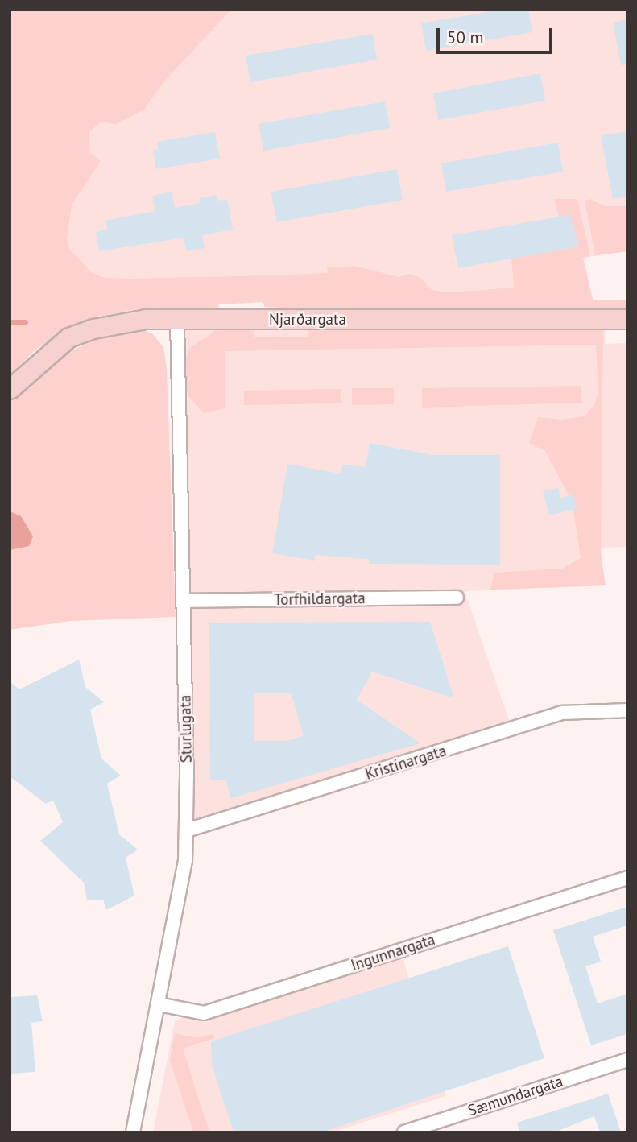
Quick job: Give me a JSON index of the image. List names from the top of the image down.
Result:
{
  "streets": {
    "main road": ["Njarðargata"],
    "street": [
      "Torfhildargata",
      "Sturlugata",
      "Kristínargata",
      "Ingunnargata",
      "Sæmundargata"
    ]
  },
  "crossings": [
    ["Njarðargata", "Sturlugata"],
    ["Torfhildargata", "Sturlugata"],
    ["Sturlugata", "Kristínargata"],
    ["Sturlugata", "Ingunnargata"]
  ],
  "scale_bar": "50 m"
}
